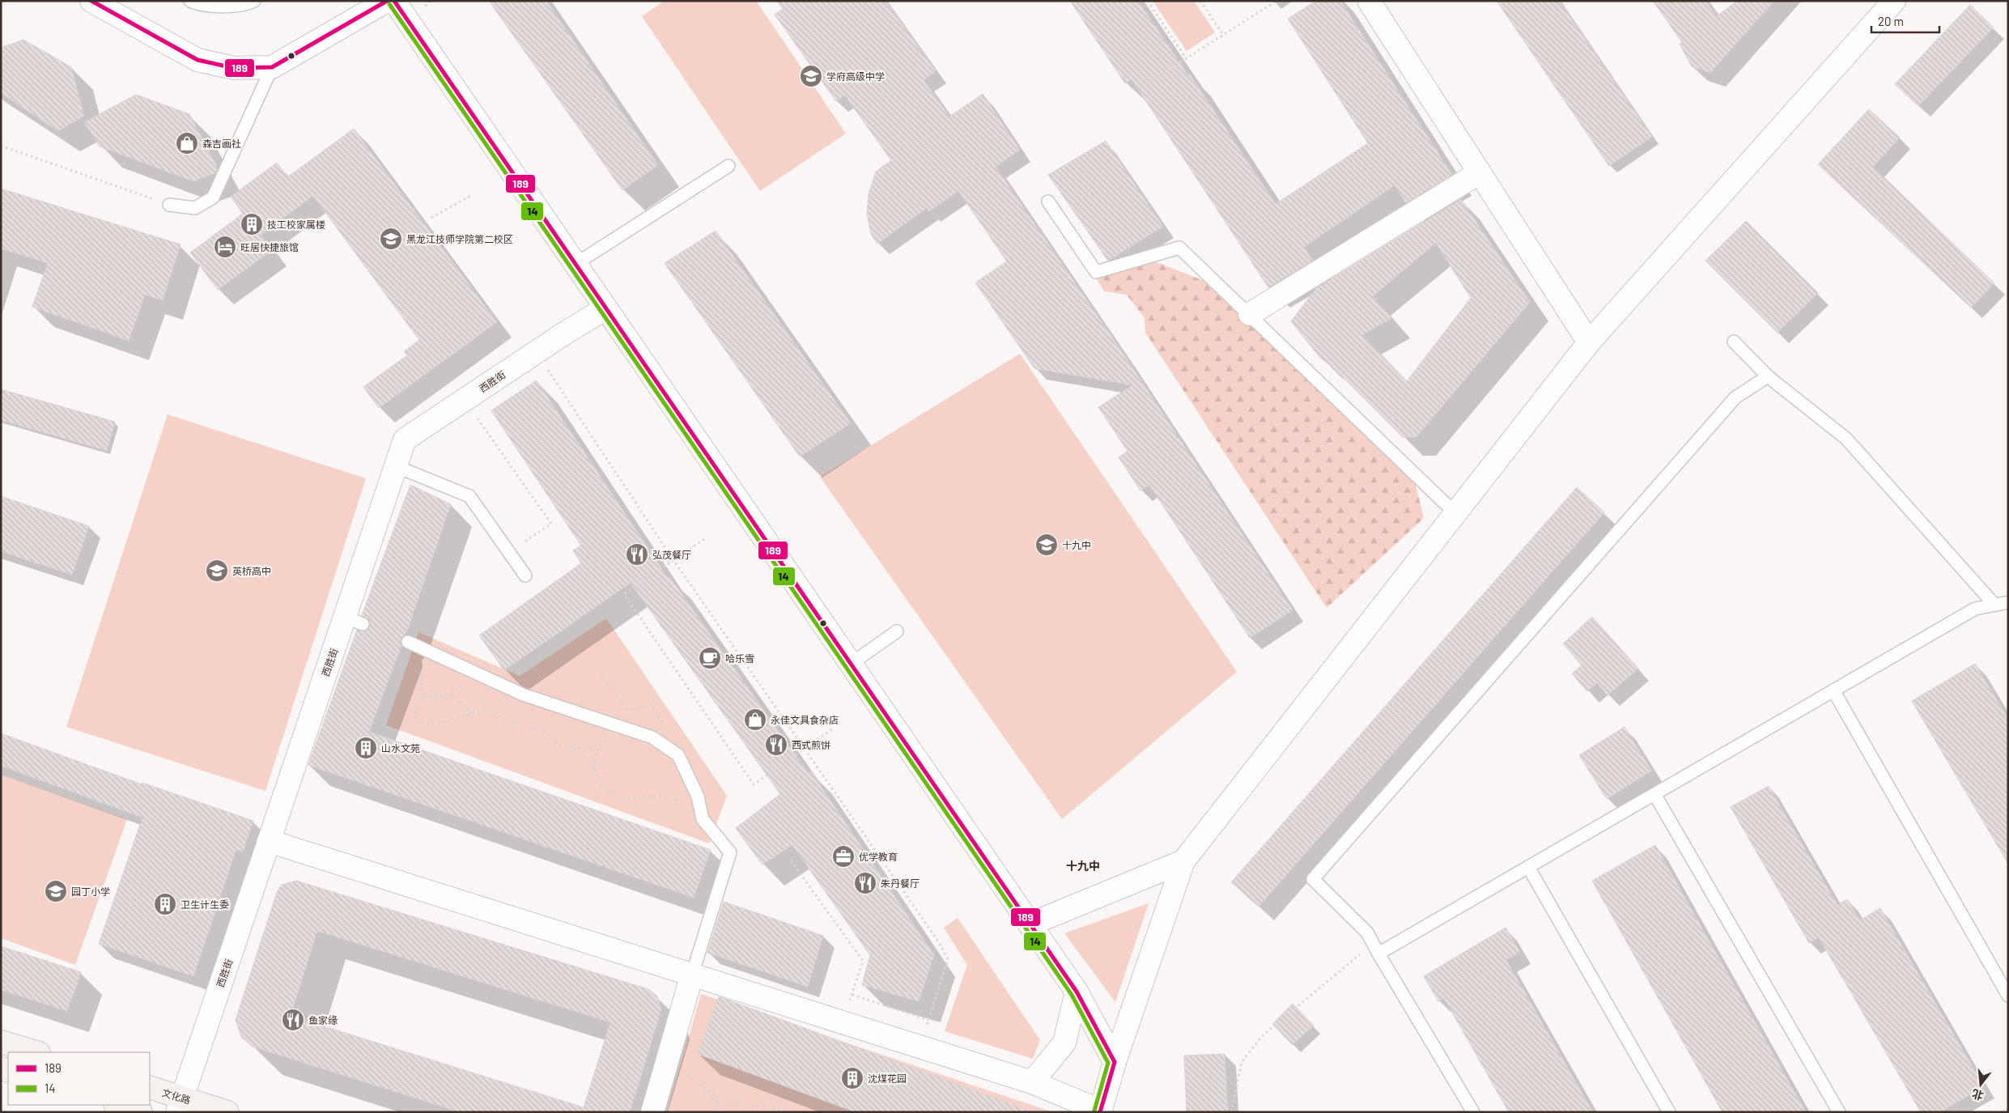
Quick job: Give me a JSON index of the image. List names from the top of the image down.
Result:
{
  "streets": {
    "main road": ["文化路"],
    "street": ["西胜街"]
  },
  "crossings": [
    ["西胜街", "文化路"]
  ],
  "districts": ["十九中"],
  "places": {
    "school or university": [
      "学府高级中学",
      "黑龙江技师学院第二校区",
      "十九中",
      "英桥高中",
      "园丁小学"
    ],
    "shop": ["森吉画社", "永佳文具食杂店"],
    "building": [
      "技工校家属楼",
      "山水文苑",
      "卫生计生委",
      "沈煤花园"
    ],
    "hotel": ["旺居快捷旅馆"],
    "restaurant": [
      "弘茂餐厅",
      "西式煎饼",
      "朱丹餐厅",
      "鱼家缘"
    ],
    "cafe": ["哈乐雪"],
    "office": ["优学教育"]
  },
  "lines": ["transit line 189", "transit line 14"],
  "legend": ["189", "14"],
  "scale_bar": "20 m",
  "north": "bottom"
}
